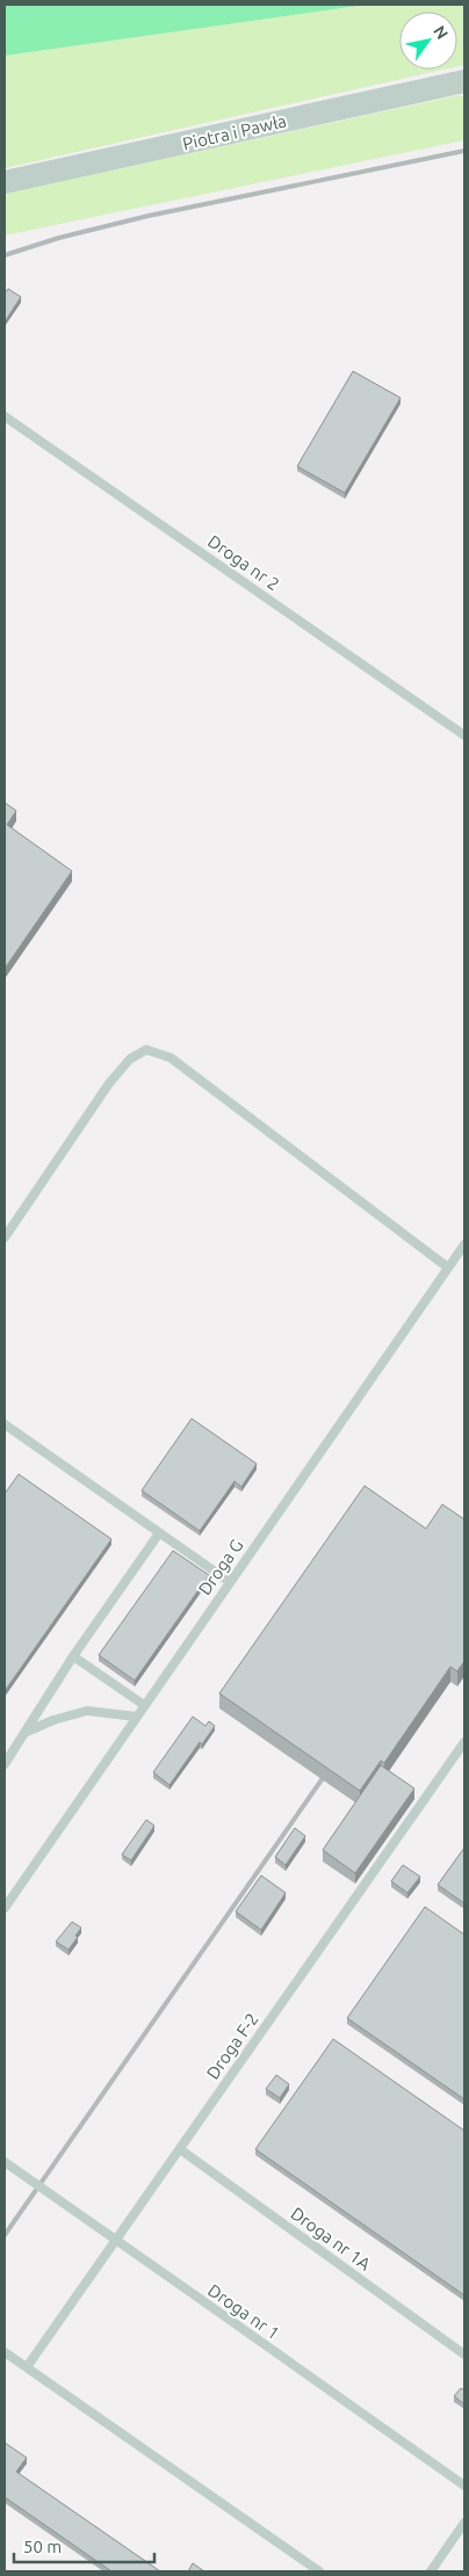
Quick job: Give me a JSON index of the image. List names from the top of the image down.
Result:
{
  "streets": {
    "street": ["Piotra i Pawła"],
    "lane": [
      "Droga nr 2",
      "Droga G",
      "Droga F-2",
      "Droga nr 1A",
      "Droga nr 1"
    ]
  },
  "crossings": [
    ["Droga F-2", "Droga nr 1A"]
  ],
  "scale_bar": "50 m",
  "north": "top right"
}
